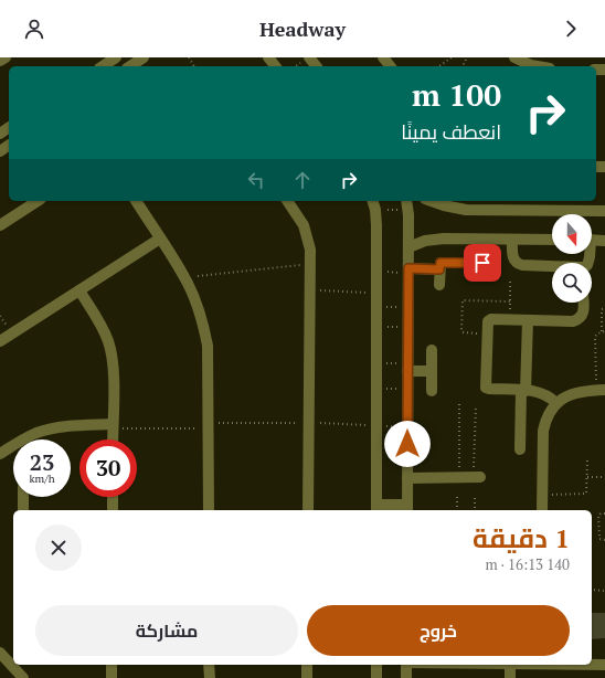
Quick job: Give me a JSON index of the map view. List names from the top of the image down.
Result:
{
  "north": "bottom",
  "page": {
    "header": "Headway",
    "turn": ["100 m", "انعطف يمينًا"],
    "speed": "23 km/h",
    "limit": "30",
    "heading": ["1 دقيقة", "140 m · 16:13"],
    "buttons": ["خروج", "مشاركة"]
  }
}
